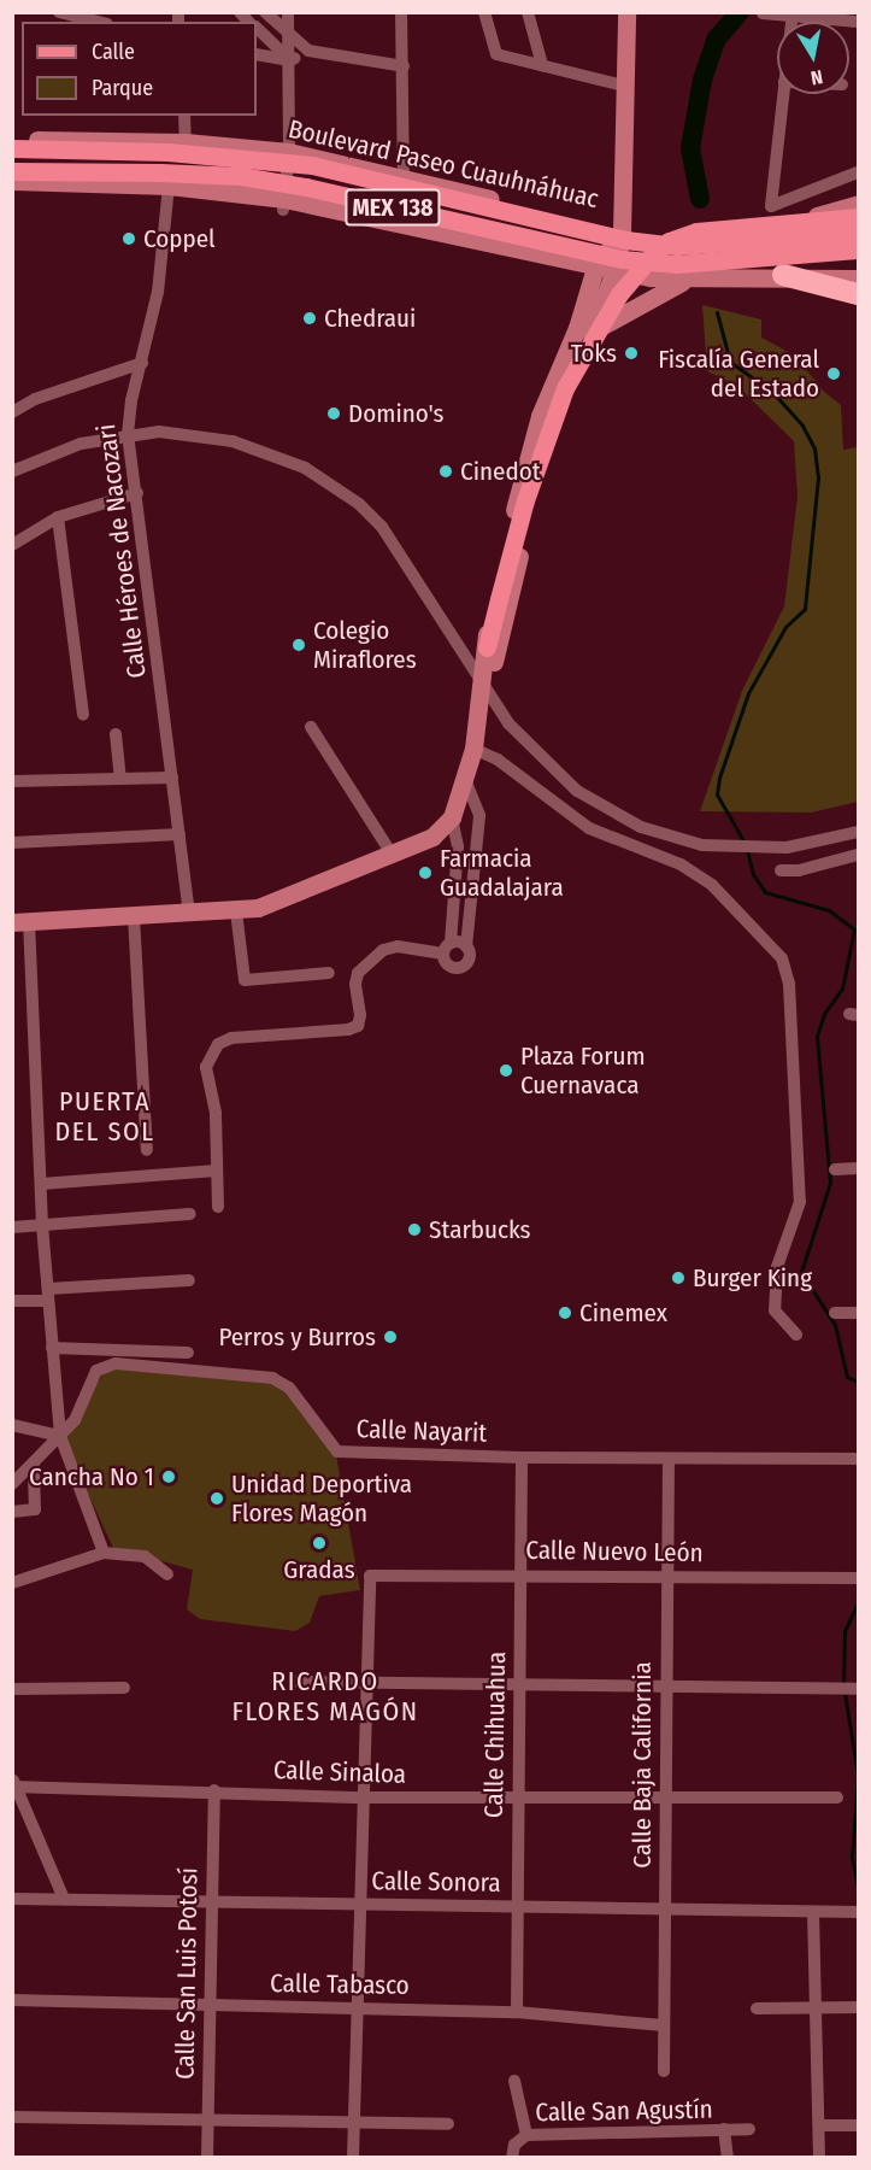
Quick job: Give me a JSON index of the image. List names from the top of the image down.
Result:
{
  "streets": {
    "main road": ["Boulevard Paseo Cuauhnáhuac", "MEX 138"],
    "street": [
      "Calle Héroes de Nacozari",
      "Calle Nayarit",
      "Calle Nuevo León",
      "Calle Chihuahua",
      "Calle Baja California",
      "Calle Sinaloa",
      "Calle Sonora",
      "Calle San Luis Potosí",
      "Calle Tabasco",
      "Calle San Agustín"
    ]
  },
  "crossings": [
    ["MEX 138", "Calle Héroes de Nacozari"],
    ["Calle Nayarit", "Calle Chihuahua"],
    ["Calle Nayarit", "Calle Baja California"],
    ["Calle Nuevo León", "Calle Chihuahua"],
    ["Calle Nuevo León", "Calle Baja California"],
    ["Calle Chihuahua", "Calle Sinaloa"],
    ["Calle Chihuahua", "Calle Sonora"],
    ["Calle Chihuahua", "Calle Tabasco"],
    ["Calle Baja California", "Calle Sinaloa"],
    ["Calle Baja California", "Calle Sonora"],
    ["Calle Baja California", "Calle Tabasco"],
    ["Calle Sinaloa", "Calle San Luis Potosí"],
    ["Calle Sonora", "Calle San Luis Potosí"],
    ["Calle San Luis Potosí", "Calle Tabasco"]
  ],
  "districts": ["PUERTA DEL SOL", "RICARDO FLORES MAGÓN"],
  "places": [
    "Coppel",
    "Chedraui",
    "Toks",
    "Fiscalía General del Estado",
    "Domino's",
    "Cinedot",
    "Colegio Miraflores",
    "Farmacia Guadalajara",
    "Plaza Forum Cuernavaca",
    "Starbucks",
    "Burger King",
    "Cinemex",
    "Perros y Burros",
    "Cancha No 1",
    "Unidad Deportiva Flores Magón",
    "Gradas"
  ],
  "legend": ["Calle", "Parque"],
  "north": "bottom"
}
